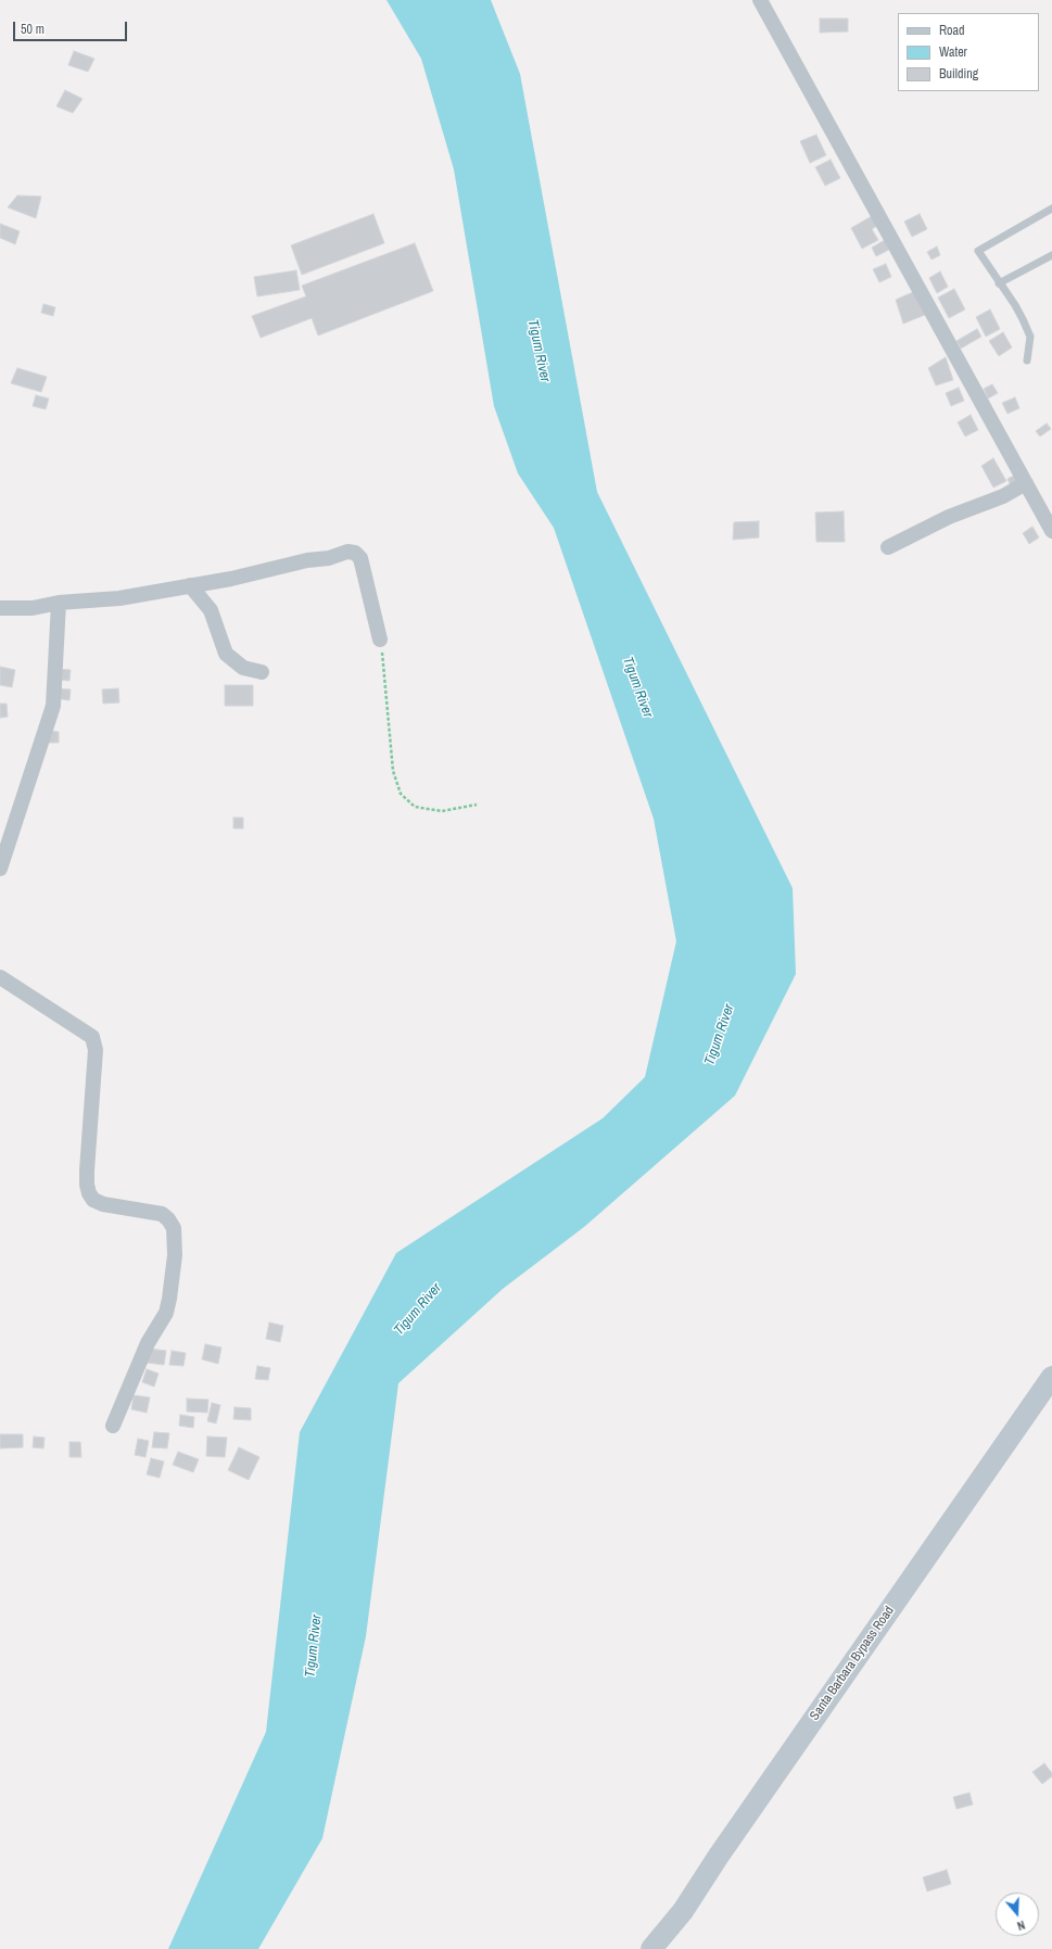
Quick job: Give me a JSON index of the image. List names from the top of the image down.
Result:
{
  "streets": {
    "main road": ["Santa Barbara Bypass Road"]
  },
  "water": ["Tigum River"],
  "legend": ["Road", "Water", "Building"],
  "scale_bar": "50 m",
  "north": "bottom"
}
